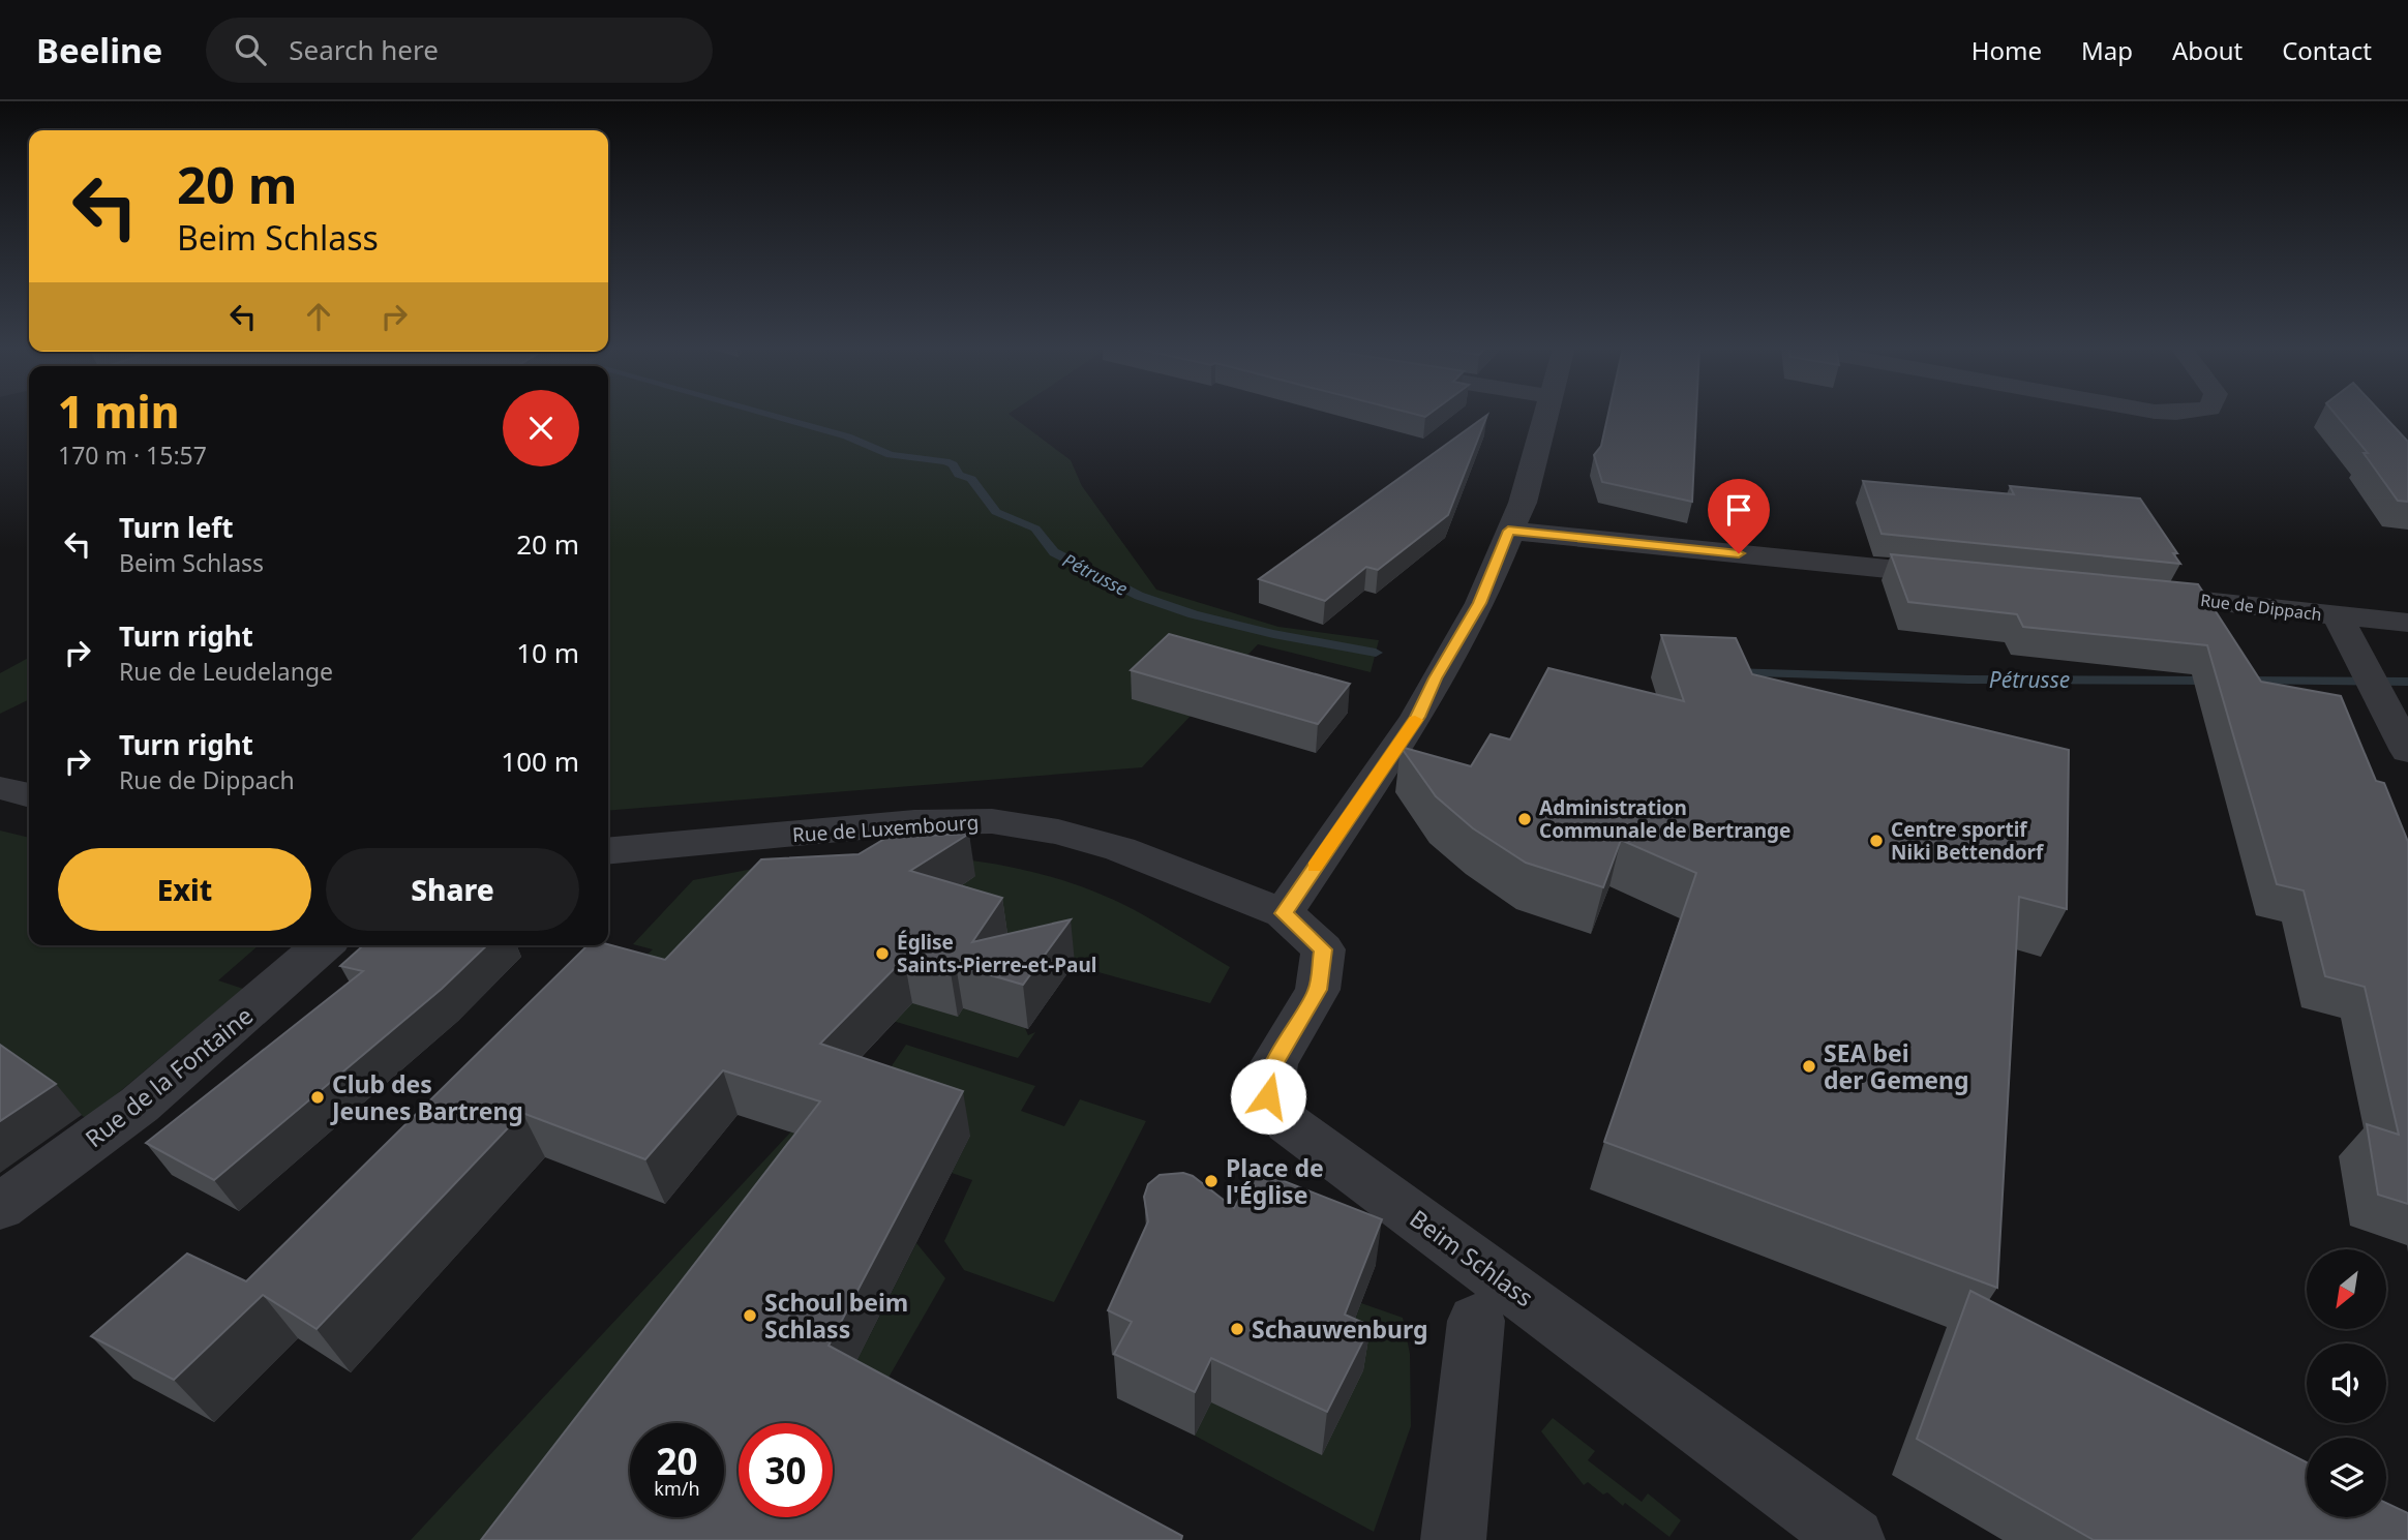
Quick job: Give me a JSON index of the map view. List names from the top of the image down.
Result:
{
  "streets": {
    "street": [
      "Rue de Dippach",
      "Rue de Luxembourg",
      "Rue de la Fontaine",
      "Beim Schlass"
    ]
  },
  "crossings": [
    ["Rue de Luxembourg", "Beim Schlass"]
  ],
  "water": ["Pétrusse"],
  "places": [
    "Administration Communale de Bertrange",
    "Centre sportif Niki Bettendorf",
    "Église Saints-Pierre-et-Paul",
    "SEA bei der Gemeng",
    "Club des Jeunes Bartreng",
    "Place de l'Église",
    "Schoul beim Schlass",
    "Schauwenburg"
  ],
  "north": "bottom left",
  "page": {
    "header": "Beeline",
    "search": "Search here",
    "nav": [
      "Home",
      "Map",
      "About",
      "Contact"
    ],
    "turn": ["20 m", "Beim Schlass"],
    "heading": ["1 min", "170 m · 15:57"],
    "list": [
      {
        "name": "Turn left",
        "note": "Beim Schlass",
        "value": "20 m"
      },
      {
        "name": "Turn right",
        "note": "Rue de Leudelange",
        "value": "10 m"
      },
      {
        "name": "Turn right",
        "note": "Rue de Dippach",
        "value": "100 m"
      }
    ],
    "buttons": ["Exit", "Share"],
    "speed": "20 km/h",
    "limit": "30"
  }
}
